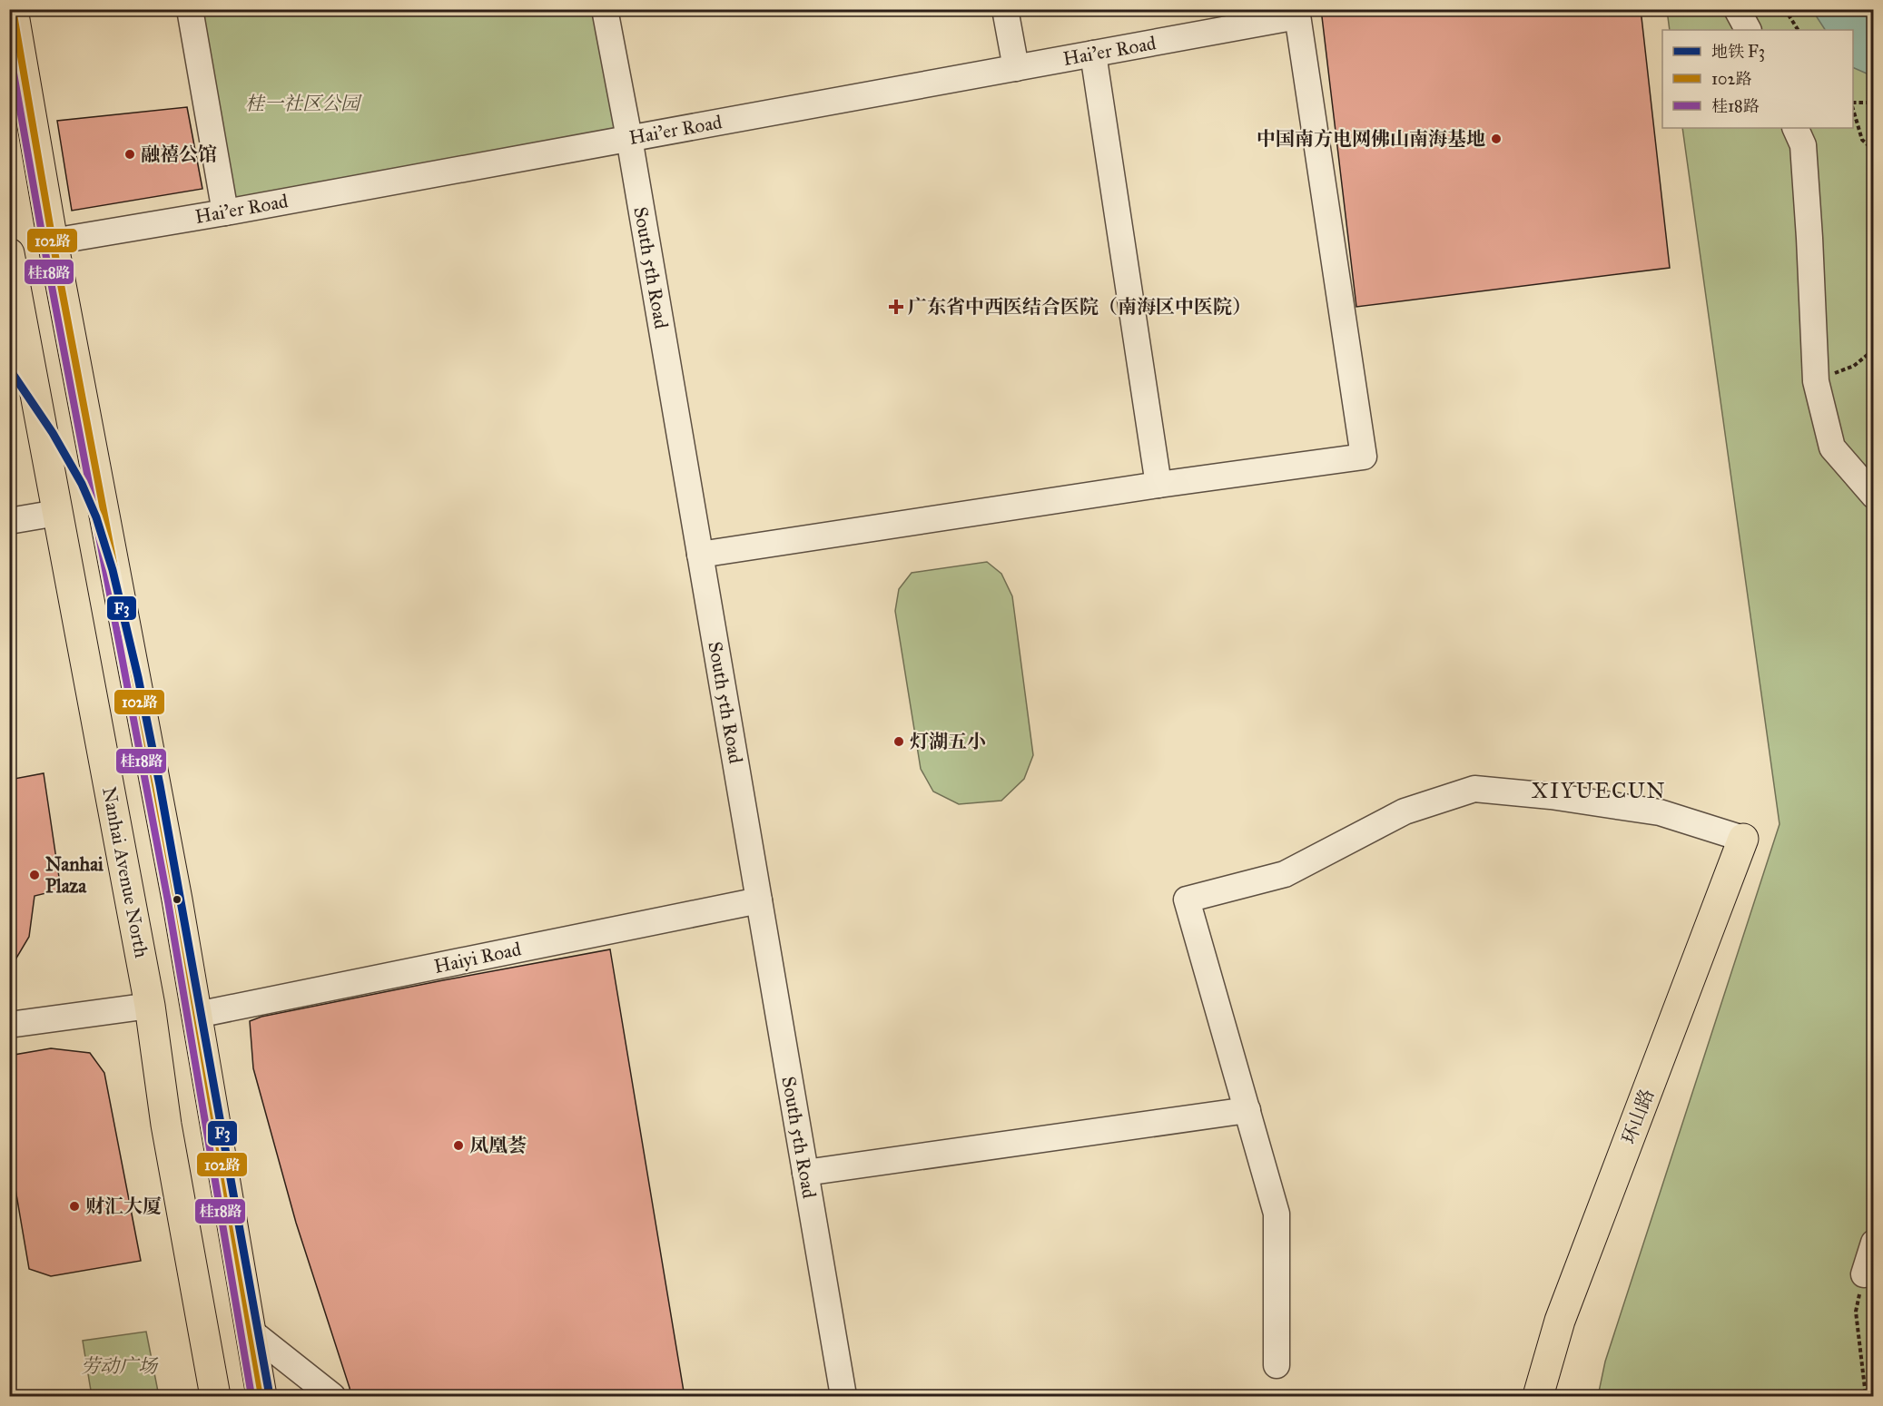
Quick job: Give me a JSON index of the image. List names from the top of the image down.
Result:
{
  "streets": {
    "main road": ["Nanhai Avenue North", "环山路"],
    "street": ["Hai'er Road", "South 5th Road", "Haiyi Road"]
  },
  "crossings": [
    ["Hai'er Road", "South 5th Road"],
    ["South 5th Road", "Haiyi Road"]
  ],
  "districts": ["XIYUECUN"],
  "parks": ["桂一社区公园", "劳动广场"],
  "places": {
    "other": [
      "中国南方电网佛山南海基地",
      "融禧公馆",
      "灯湖五小",
      "Nanhai Plaza",
      "凤凰荟",
      "财汇大厦"
    ],
    "health": ["广东省中西医结合医院（南海区中医院）"]
  },
  "lines": ["transit line 102路", "transit line 桂18路", "metro line F3"],
  "legend": ["地铁 F3", "102路", "桂18路"]
}
